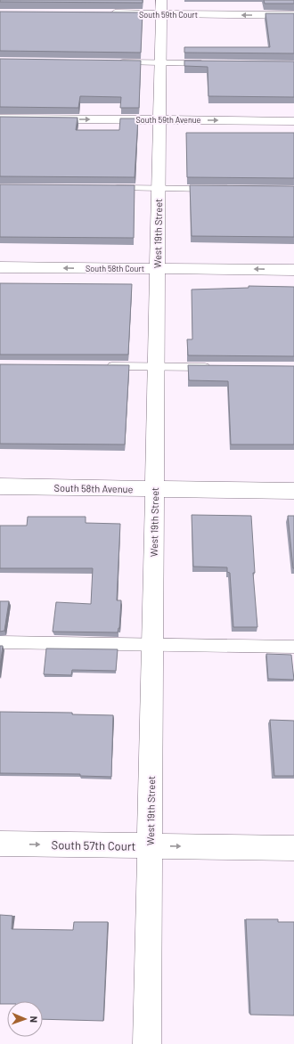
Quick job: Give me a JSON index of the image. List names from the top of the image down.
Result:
{
  "streets": {
    "street": [
      "South 59th Court",
      "South 59th Avenue",
      "West 19th Street",
      "South 58th Court",
      "South 58th Avenue",
      "South 57th Court"
    ]
  },
  "crossings": [
    ["South 59th Court", "West 19th Street"],
    ["South 59th Avenue", "West 19th Street"],
    ["West 19th Street", "South 58th Court"],
    ["West 19th Street", "South 58th Avenue"],
    ["West 19th Street", "South 57th Court"]
  ],
  "one_way": [
    "South 59th Court",
    "South 59th Avenue",
    "South 58th Court",
    "South 57th Court"
  ],
  "north": "right"
}
